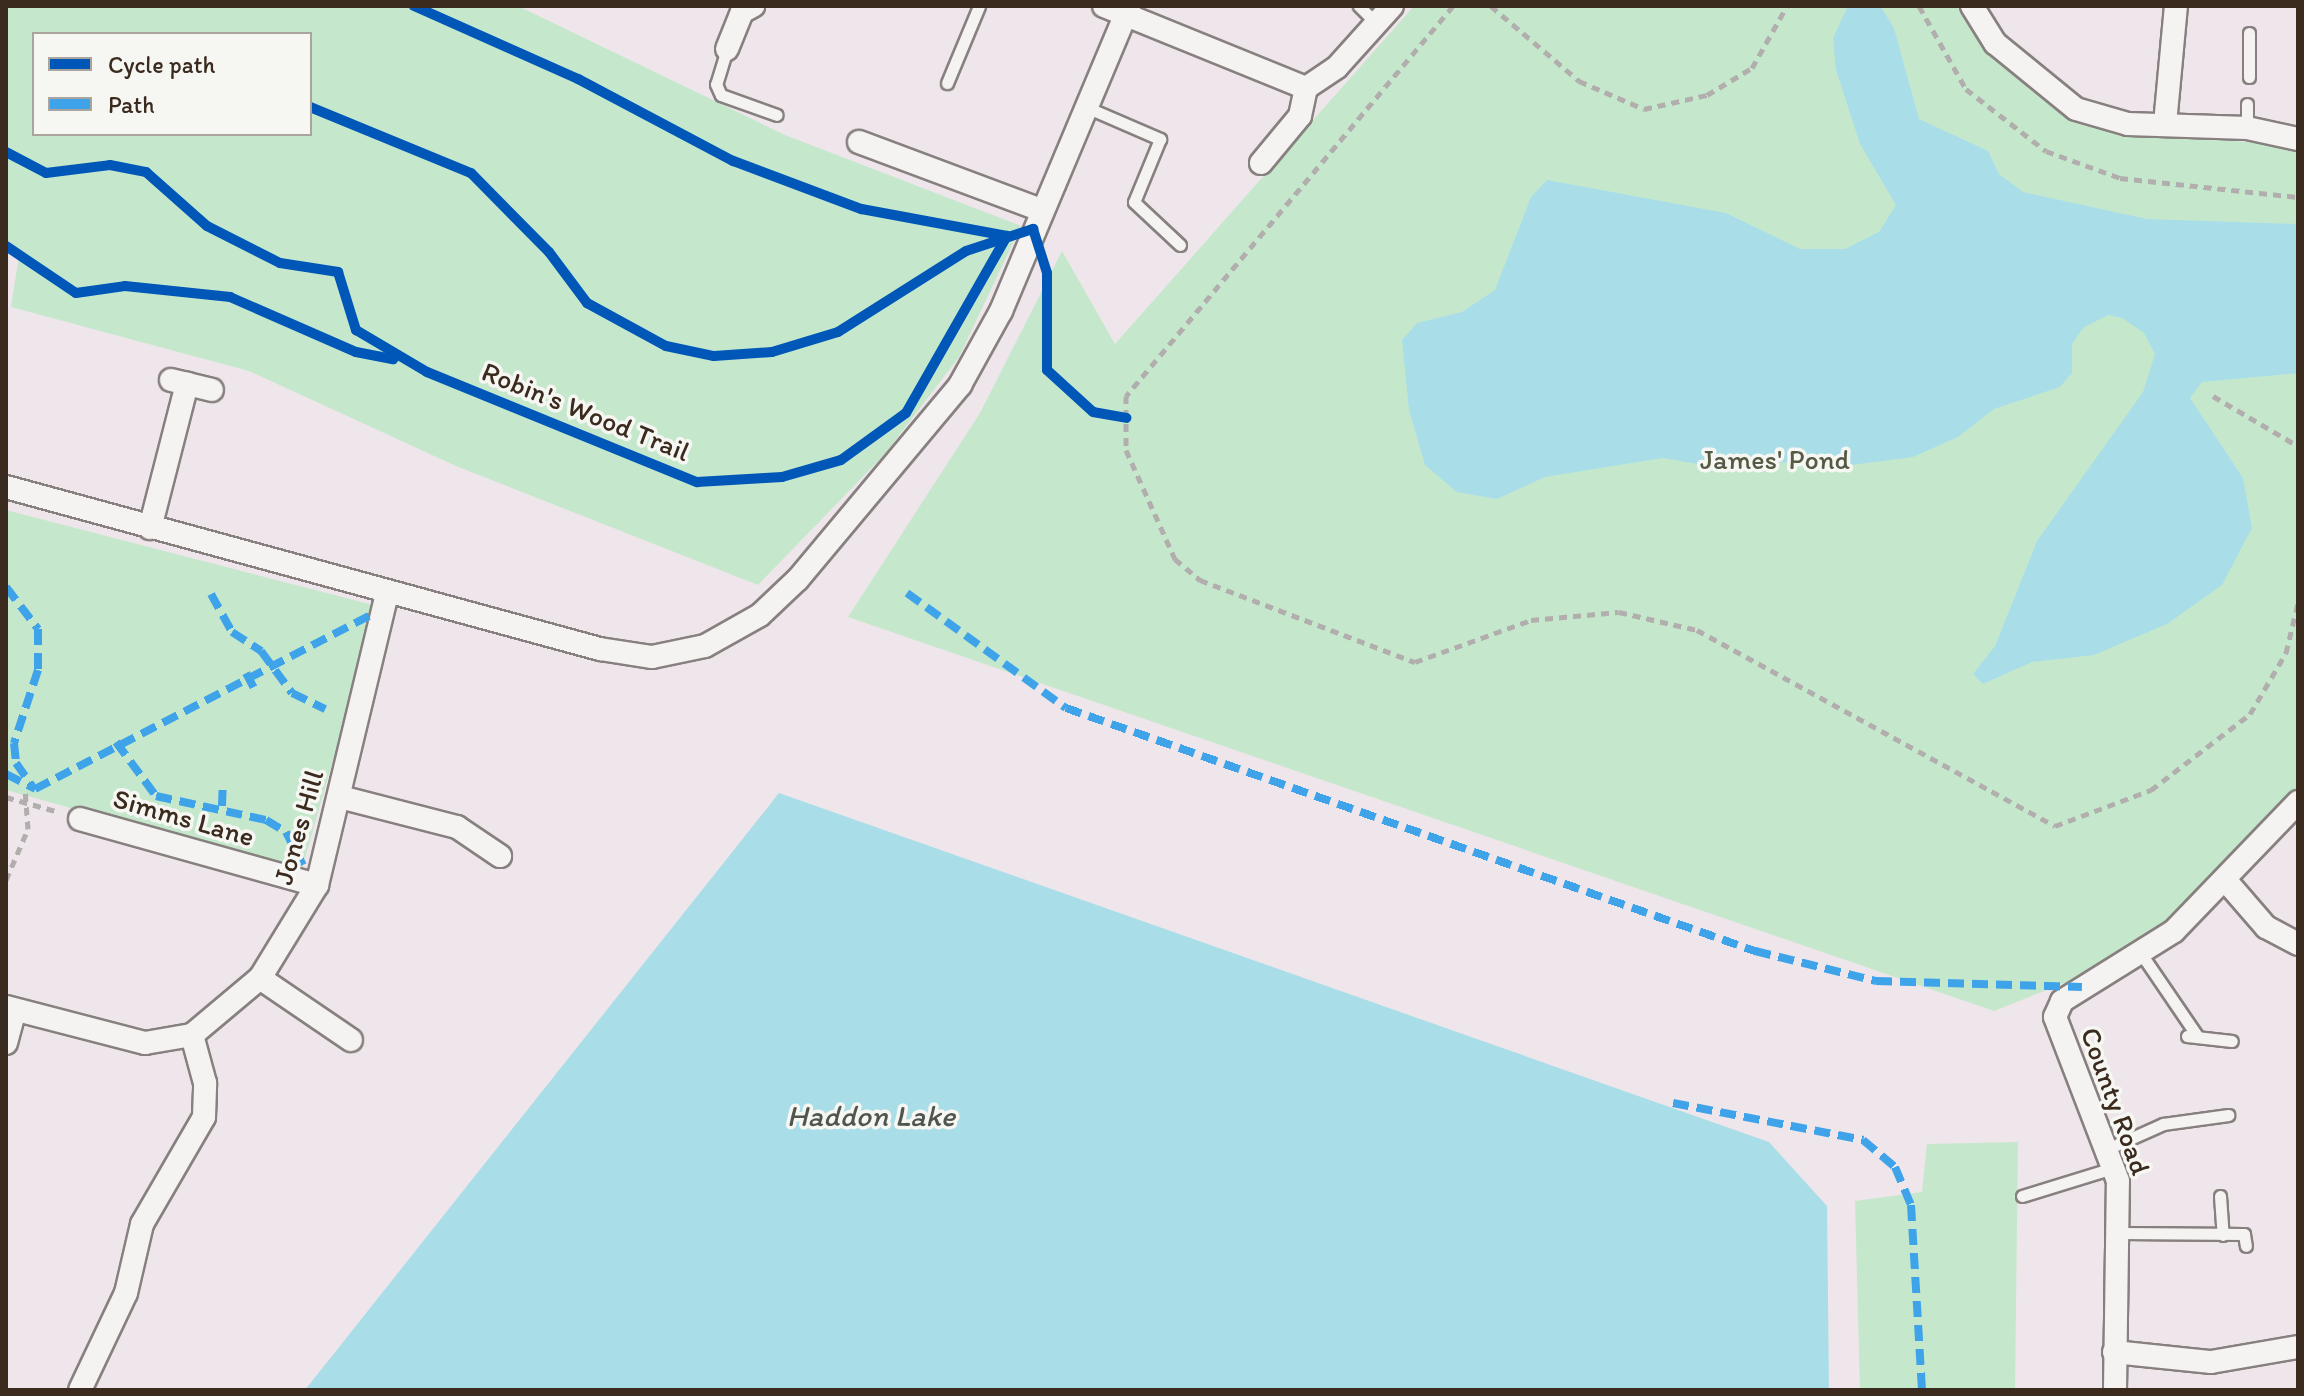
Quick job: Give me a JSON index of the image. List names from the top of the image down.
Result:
{
  "streets": {
    "street": ["Simms Lane", "Jones Hill", "County Road"],
    "cycle path": ["Robin's Wood Trail"]
  },
  "crossings": [
    ["Simms Lane", "Jones Hill"]
  ],
  "water": ["Haddon Lake"],
  "parks": ["James' Pond"],
  "legend": ["Cycle path", "Path"]
}
